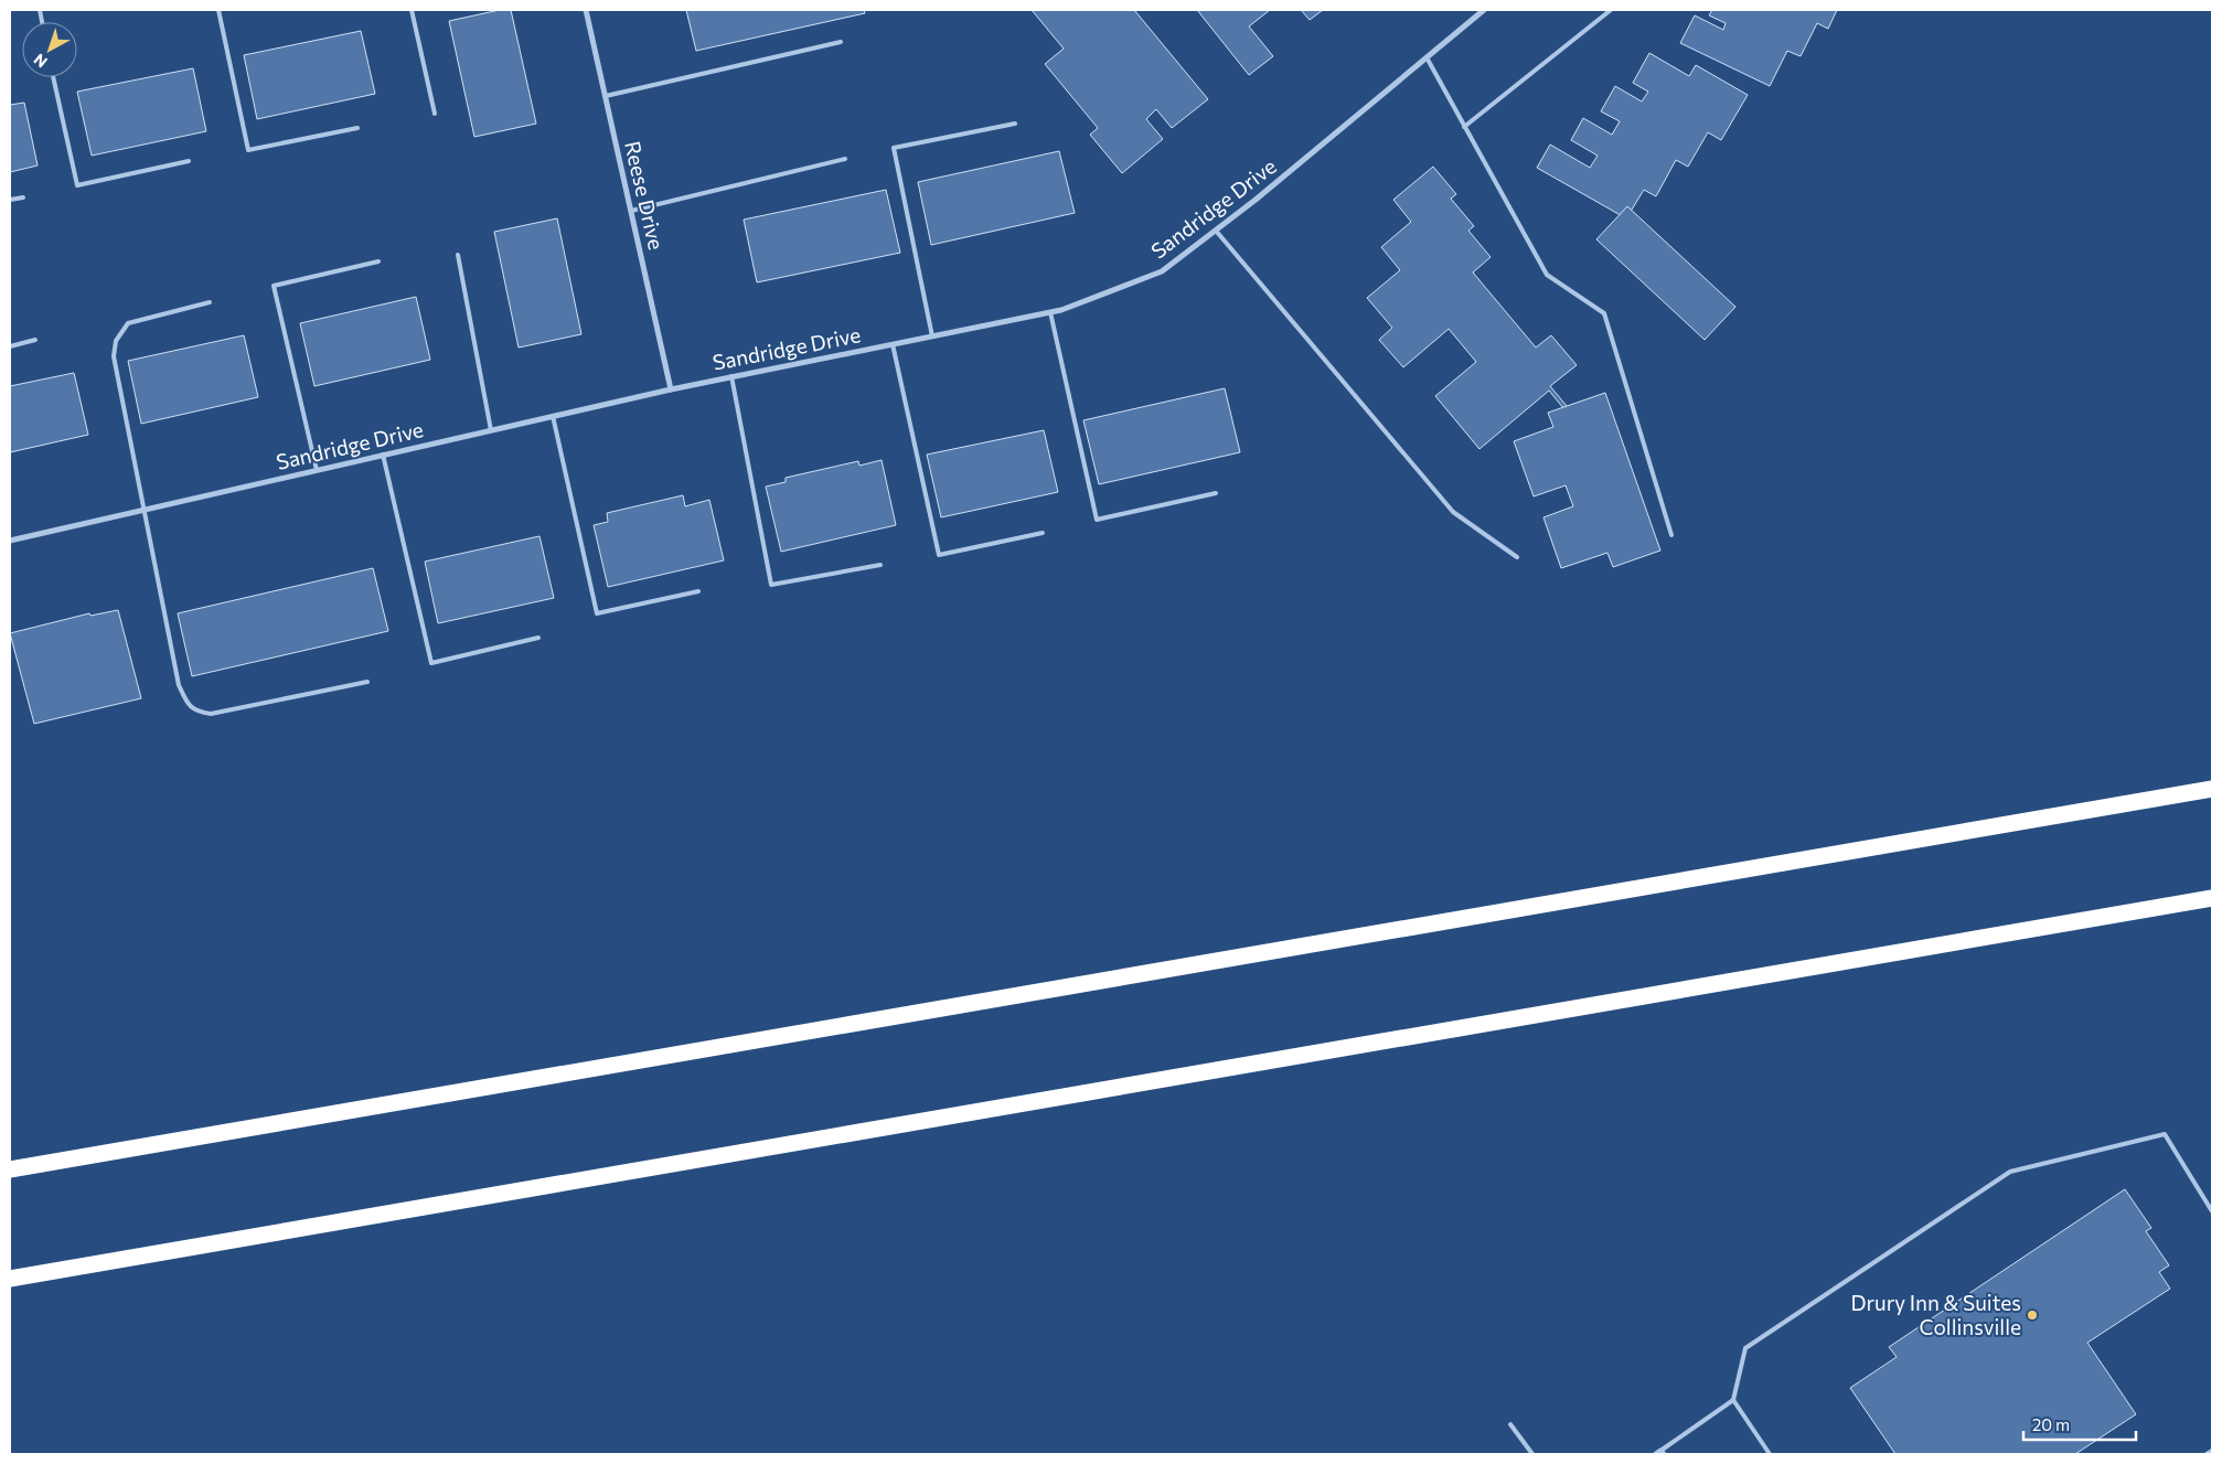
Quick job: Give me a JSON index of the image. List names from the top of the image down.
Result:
{
  "streets": {
    "street": ["Reese Drive", "Sandridge Drive"]
  },
  "crossings": [
    ["Reese Drive", "Sandridge Drive"]
  ],
  "places": ["Drury Inn & Suites Collinsville"],
  "scale_bar": "20 m",
  "north": "bottom left"
}
